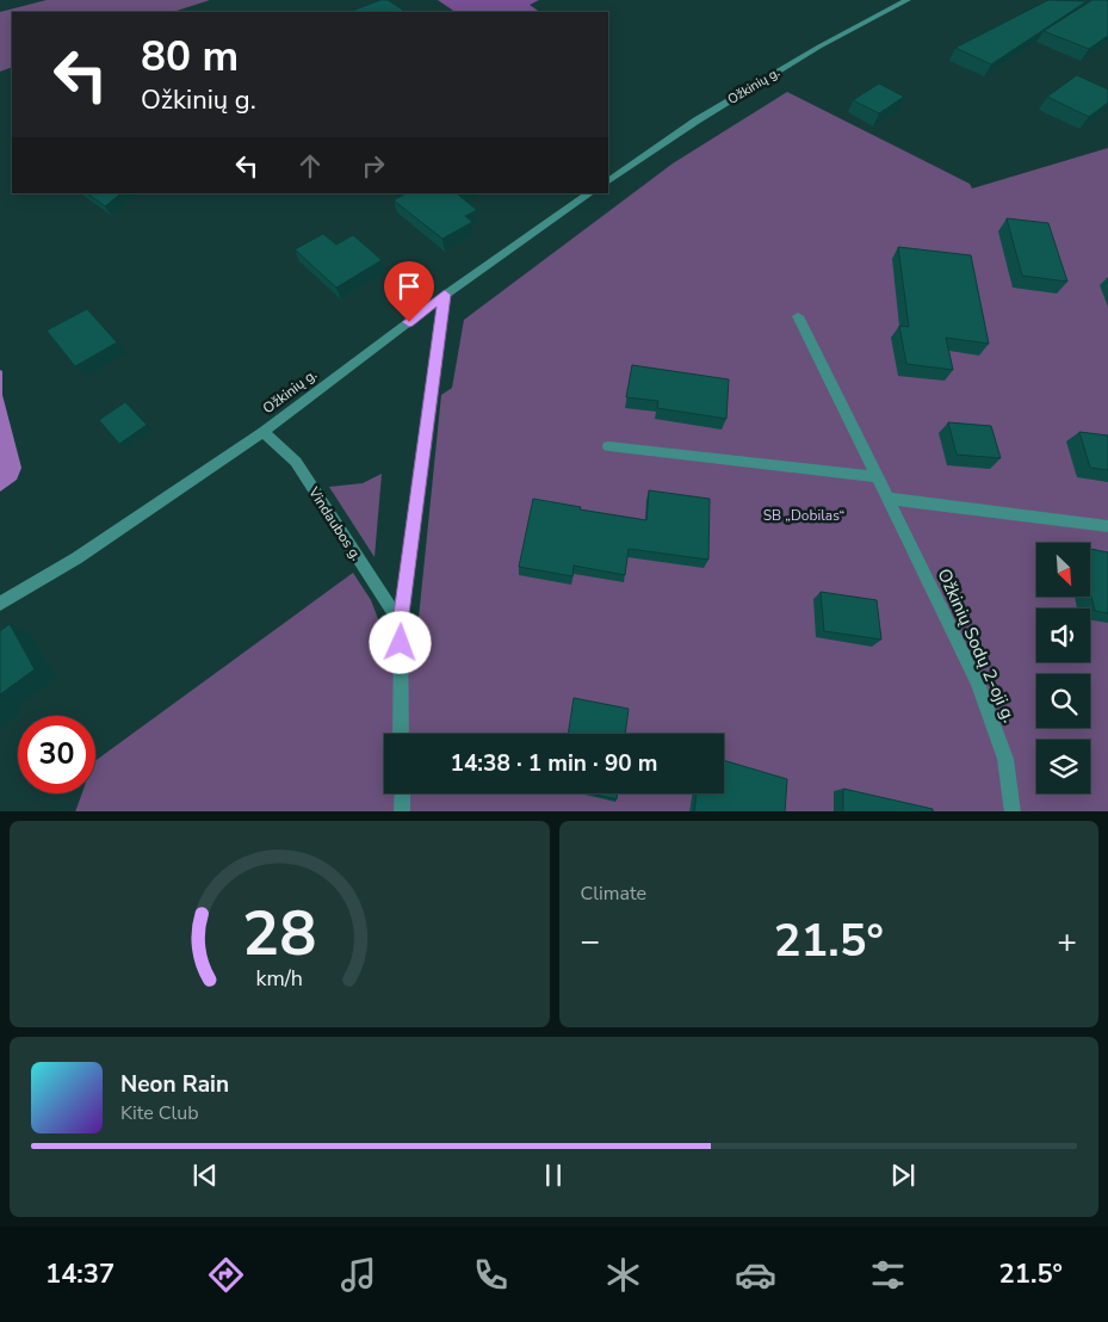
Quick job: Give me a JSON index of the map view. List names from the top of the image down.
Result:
{
  "streets": {
    "street": ["Ožkinių g.", "Vindaubos g.", "Ožkinių Sodų 2-oji g."]
  },
  "crossings": [
    ["Ožkinių g.", "Vindaubos g."]
  ],
  "parks": ["SB „Dobilas“"],
  "north": "bottom right",
  "page": {
    "turn": ["80 m", "Ožkinių g."],
    "limit": "30",
    "trip": "14:38 · 1 min · 90 m",
    "tile": "Climate",
    "heat": ["−", "21.5°", "+"],
    "song": ["Neon Rain", "Kite Club"],
    "tabs": ["14:37", "21.5°"],
    "gauge": ["28", "km/h"]
  }
}
